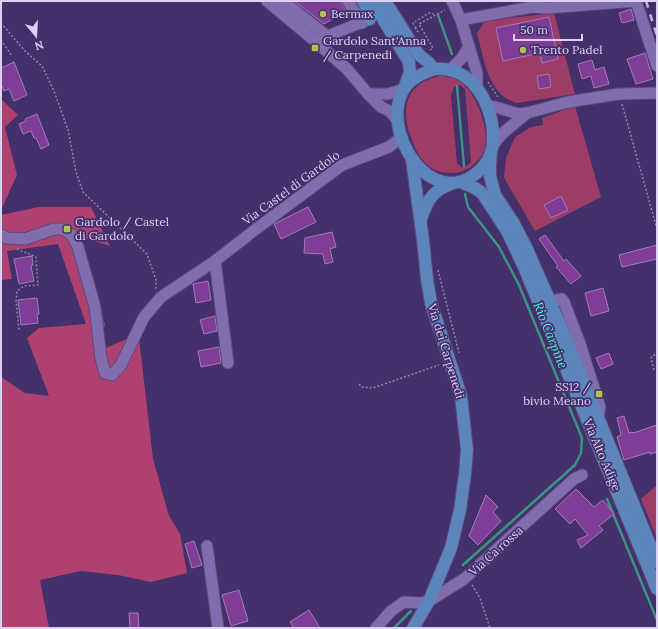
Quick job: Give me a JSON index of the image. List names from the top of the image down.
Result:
{
  "streets": {
    "main road": ["Via dei Carpenedi", "Via Alto Adige", "Via Ca rossa"],
    "street": ["Via Castel di Gardolo"]
  },
  "crossings": [
    ["Via Castel di Gardolo", "Via dei Carpenedi"],
    ["Via Castel di Gardolo", "Via Alto Adige"],
    ["Via dei Carpenedi", "Via Alto Adige"],
    ["Via dei Carpenedi", "Via Ca rossa"]
  ],
  "water": ["Rio Carpine"],
  "places": {
    "other": ["Bermax", "Trento Padel"],
    "transit": ["Gardolo Sant'Anna / Carpenedi", "Gardolo / Castel di Gardolo", "SS12 / bivio Meano"]
  },
  "scale_bar": "50 m",
  "north": "bottom"
}
